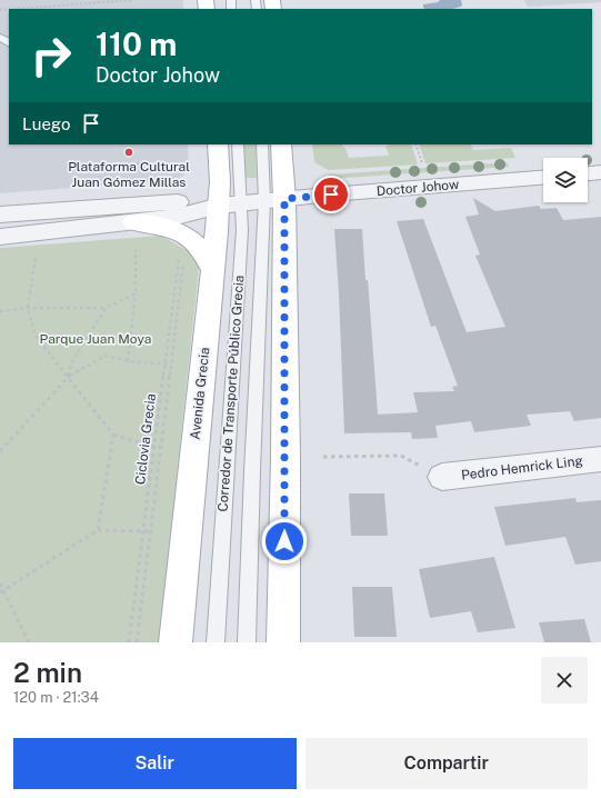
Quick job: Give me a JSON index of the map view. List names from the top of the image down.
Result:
{
  "streets": {
    "main road": ["Avenida Grecia"],
    "street": ["Doctor Johow", "Pedro Hemrick Ling"],
    "lane": ["Corredor de Transporte Público Grecia"],
    "path": ["Ciclovia Grecia"]
  },
  "crossings": [
    ["Doctor Johow", "Avenida Grecia"],
    ["Doctor Johow", "Corredor de Transporte Público Grecia"]
  ],
  "parks": ["Parque Juan Moya"],
  "places": ["Plataforma Cultural Juan Gómez Millas"],
  "page": {
    "turn": ["110 m", "Doctor Johow"],
    "then": "Luego",
    "heading": ["2 min", "120 m · 21:34"],
    "buttons": ["Salir", "Compartir"]
  }
}
